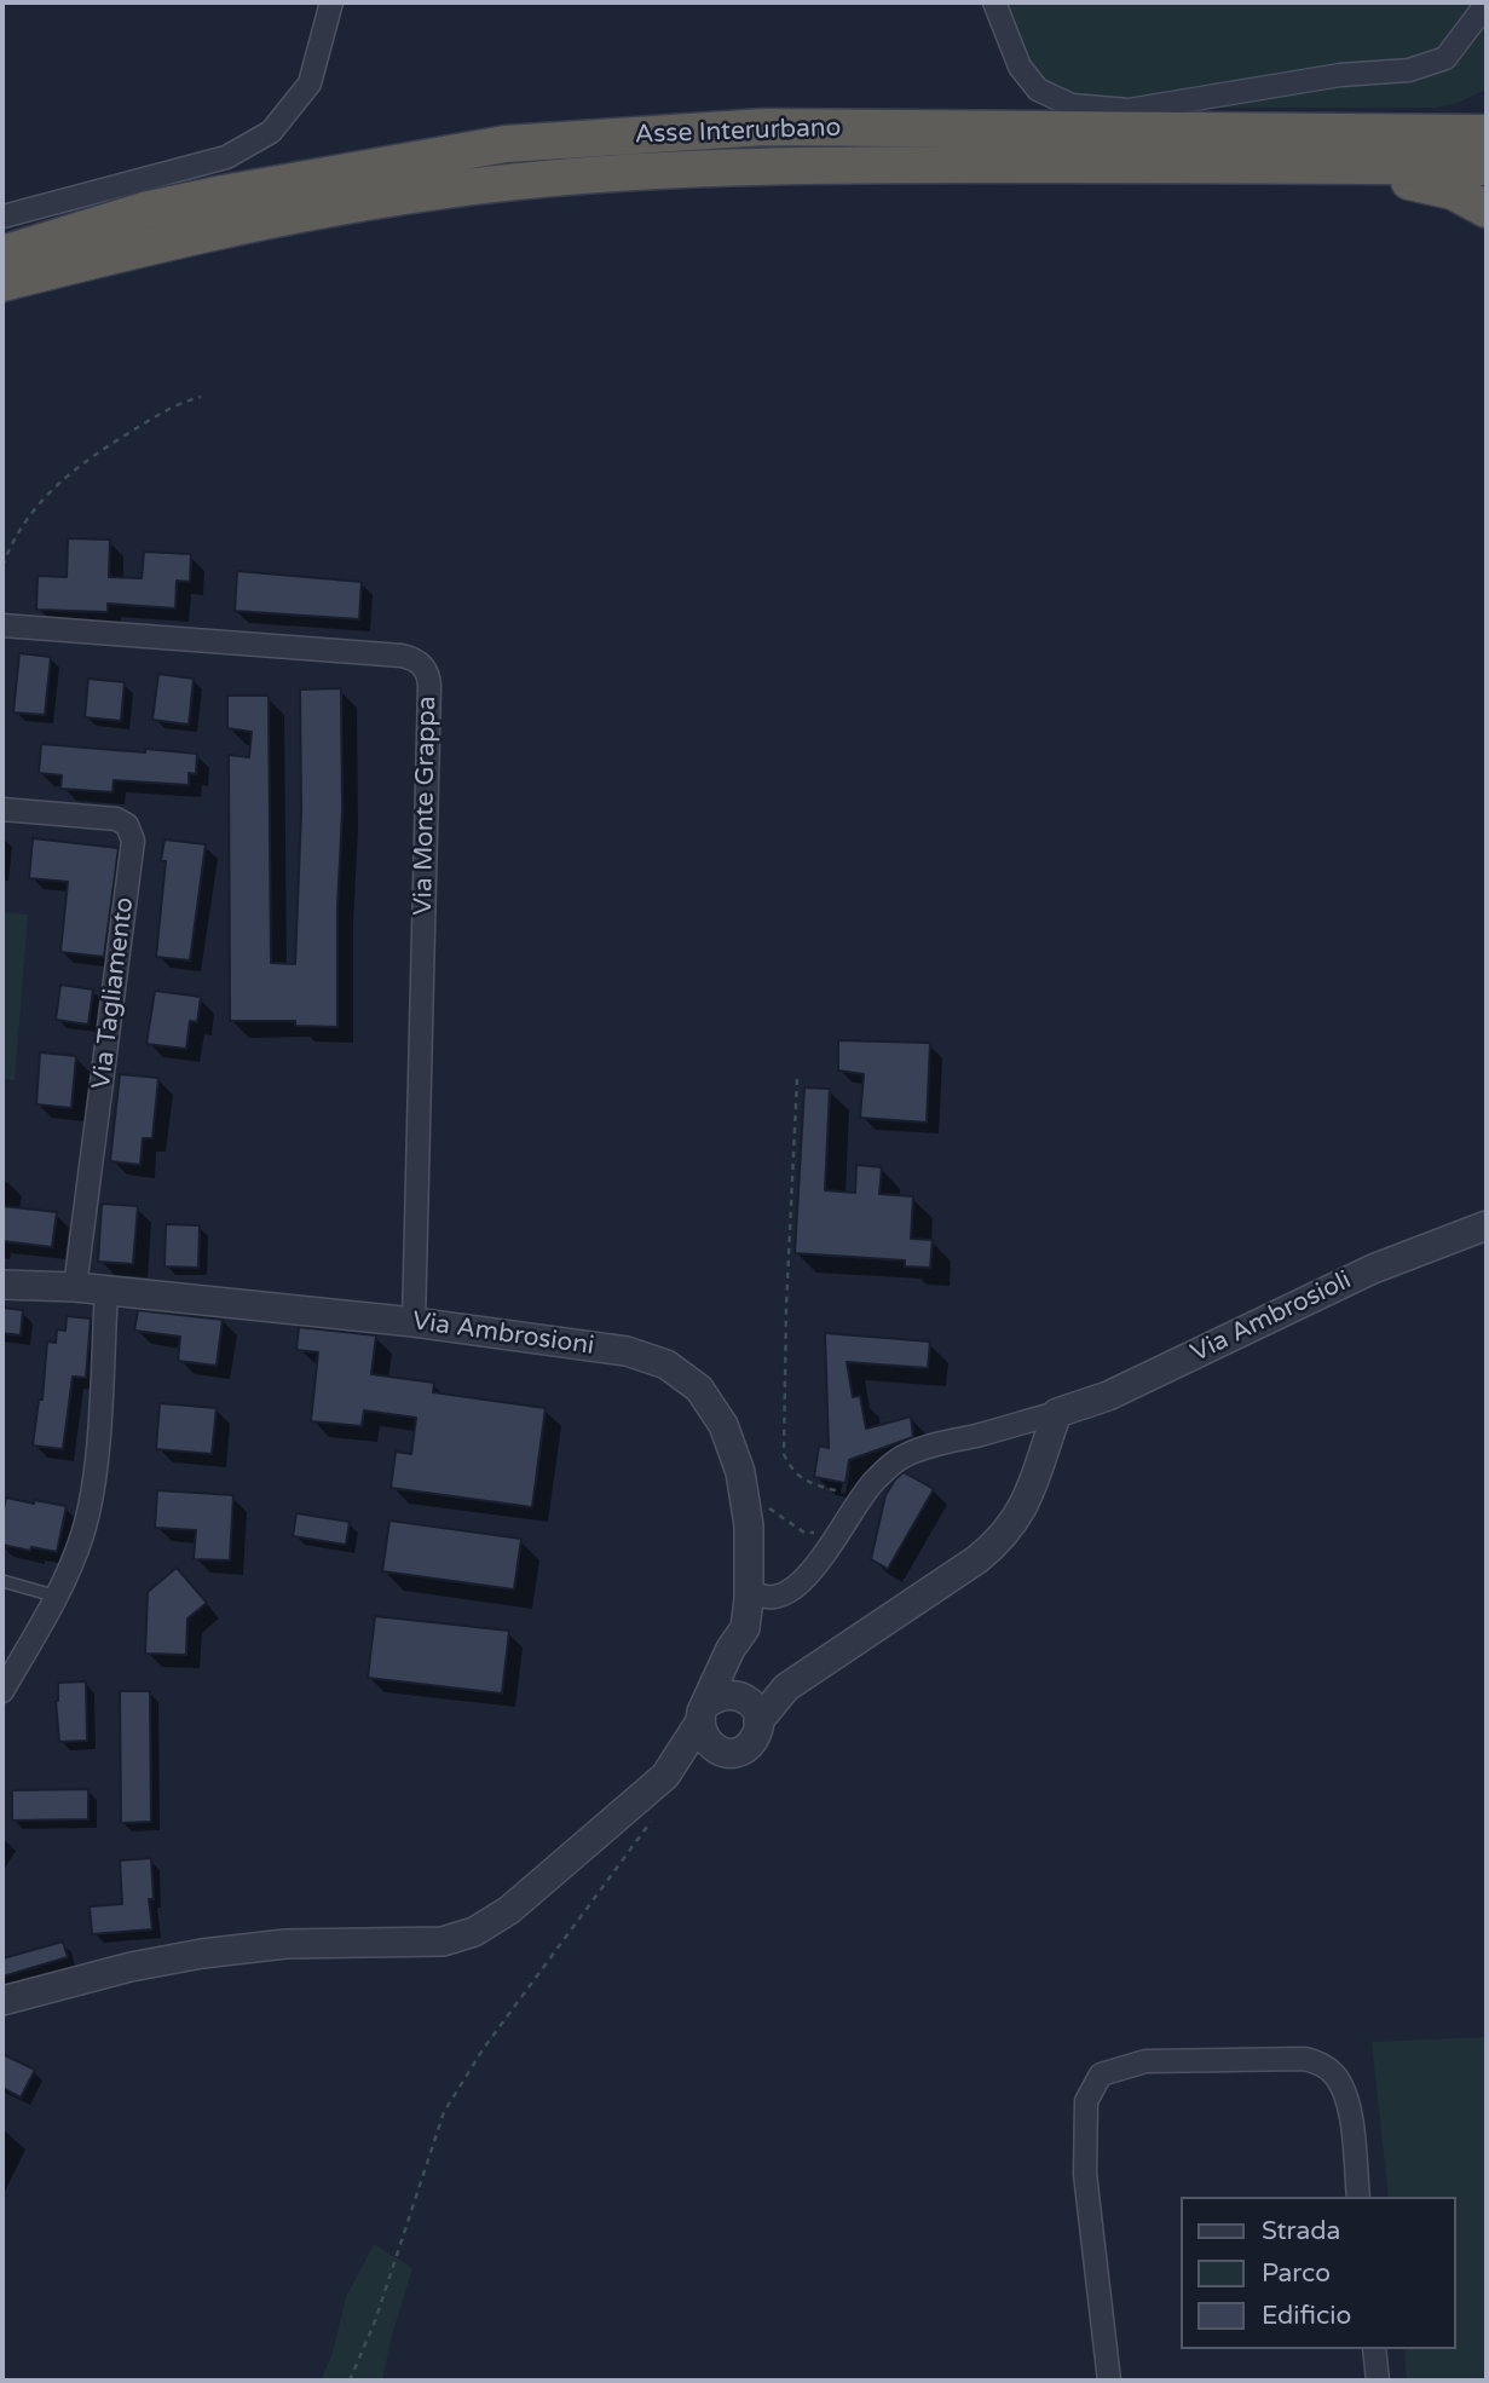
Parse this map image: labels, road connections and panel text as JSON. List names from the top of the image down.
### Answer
{
  "streets": {
    "highway": ["Asse Interurbano"],
    "street": [
      "Via Monte Grappa",
      "Via Tagliamento",
      "Via Ambrosioli",
      "Via Ambrosioni"
    ]
  },
  "crossings": [
    ["Via Monte Grappa", "Via Ambrosioni"],
    ["Via Tagliamento", "Via Ambrosioni"]
  ],
  "legend": ["Strada", "Parco", "Edificio"]
}
